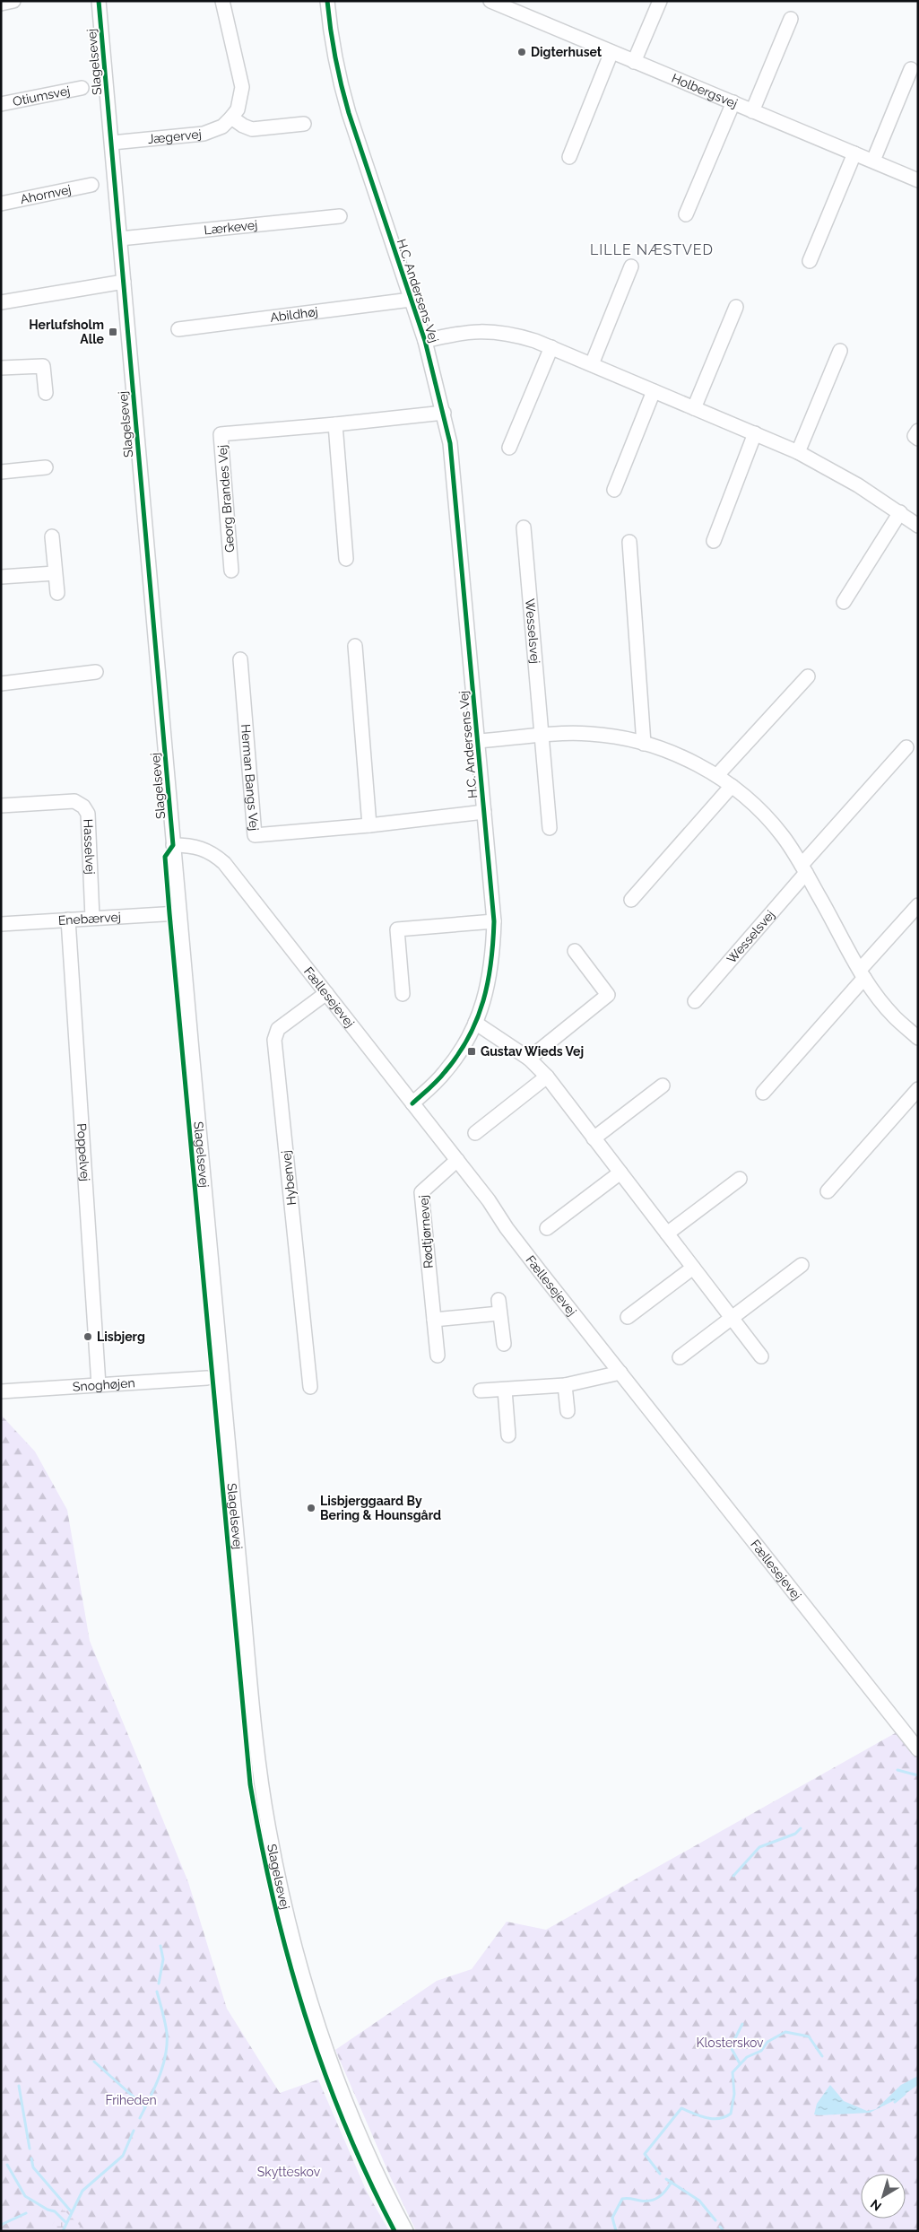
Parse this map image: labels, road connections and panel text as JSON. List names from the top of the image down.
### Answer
{
  "streets": {
    "street": [
      "Slagelsevej",
      "Holbergsvej",
      "Otiumsvej",
      "Jægervej",
      "Ahornvej",
      "Lærkevej",
      "H.C. Andersens Vej",
      "Abildhøj",
      "Georg Brandes Vej",
      "Wesselsvej",
      "Herman Bangs Vej",
      "Hasselvej",
      "Enebærvej",
      "Fællesejevej",
      "Poppelvej",
      "Hybenvej",
      "Rødtjørnevej",
      "Snoghøjen"
    ]
  },
  "crossings": [
    ["Slagelsevej", "Jægervej"],
    ["Slagelsevej", "Lærkevej"],
    ["Slagelsevej", "Enebærvej"],
    ["Slagelsevej", "Fællesejevej"],
    ["H.C. Andersens Vej", "Abildhøj"],
    ["H.C. Andersens Vej", "Georg Brandes Vej"],
    ["H.C. Andersens Vej", "Herman Bangs Vej"],
    ["H.C. Andersens Vej", "Fællesejevej"],
    ["Hasselvej", "Enebærvej"],
    ["Enebærvej", "Poppelvej"],
    ["Fællesejevej", "Hybenvej"],
    ["Fællesejevej", "Rødtjørnevej"],
    ["Poppelvej", "Snoghøjen"]
  ],
  "districts": ["LILLE NÆSTVED"],
  "parks": ["Klosterskov", "Friheden", "Skytteskov"],
  "places": {
    "other": ["Digterhuset", "Lisbjerg", "Lisbjerggaard By Bering & Hounsgård"],
    "transit": ["Herlufsholm Alle", "Gustav Wieds Vej"]
  },
  "north": "bottom left"
}
